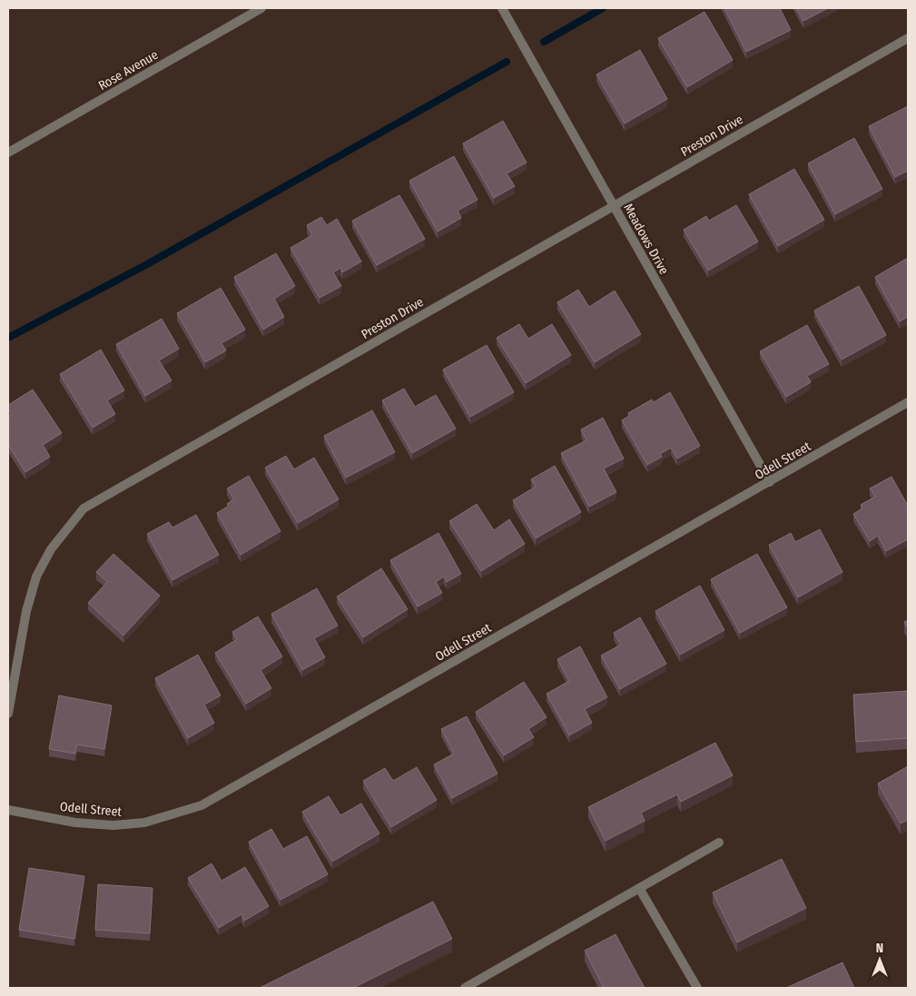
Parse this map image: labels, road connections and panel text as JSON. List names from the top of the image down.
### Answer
{
  "streets": {
    "street": [
      "Rose Avenue",
      "Preston Drive",
      "Meadows Drive",
      "Odell Street"
    ]
  },
  "crossings": [
    ["Preston Drive", "Meadows Drive"],
    ["Meadows Drive", "Odell Street"]
  ],
  "north": "top"
}
